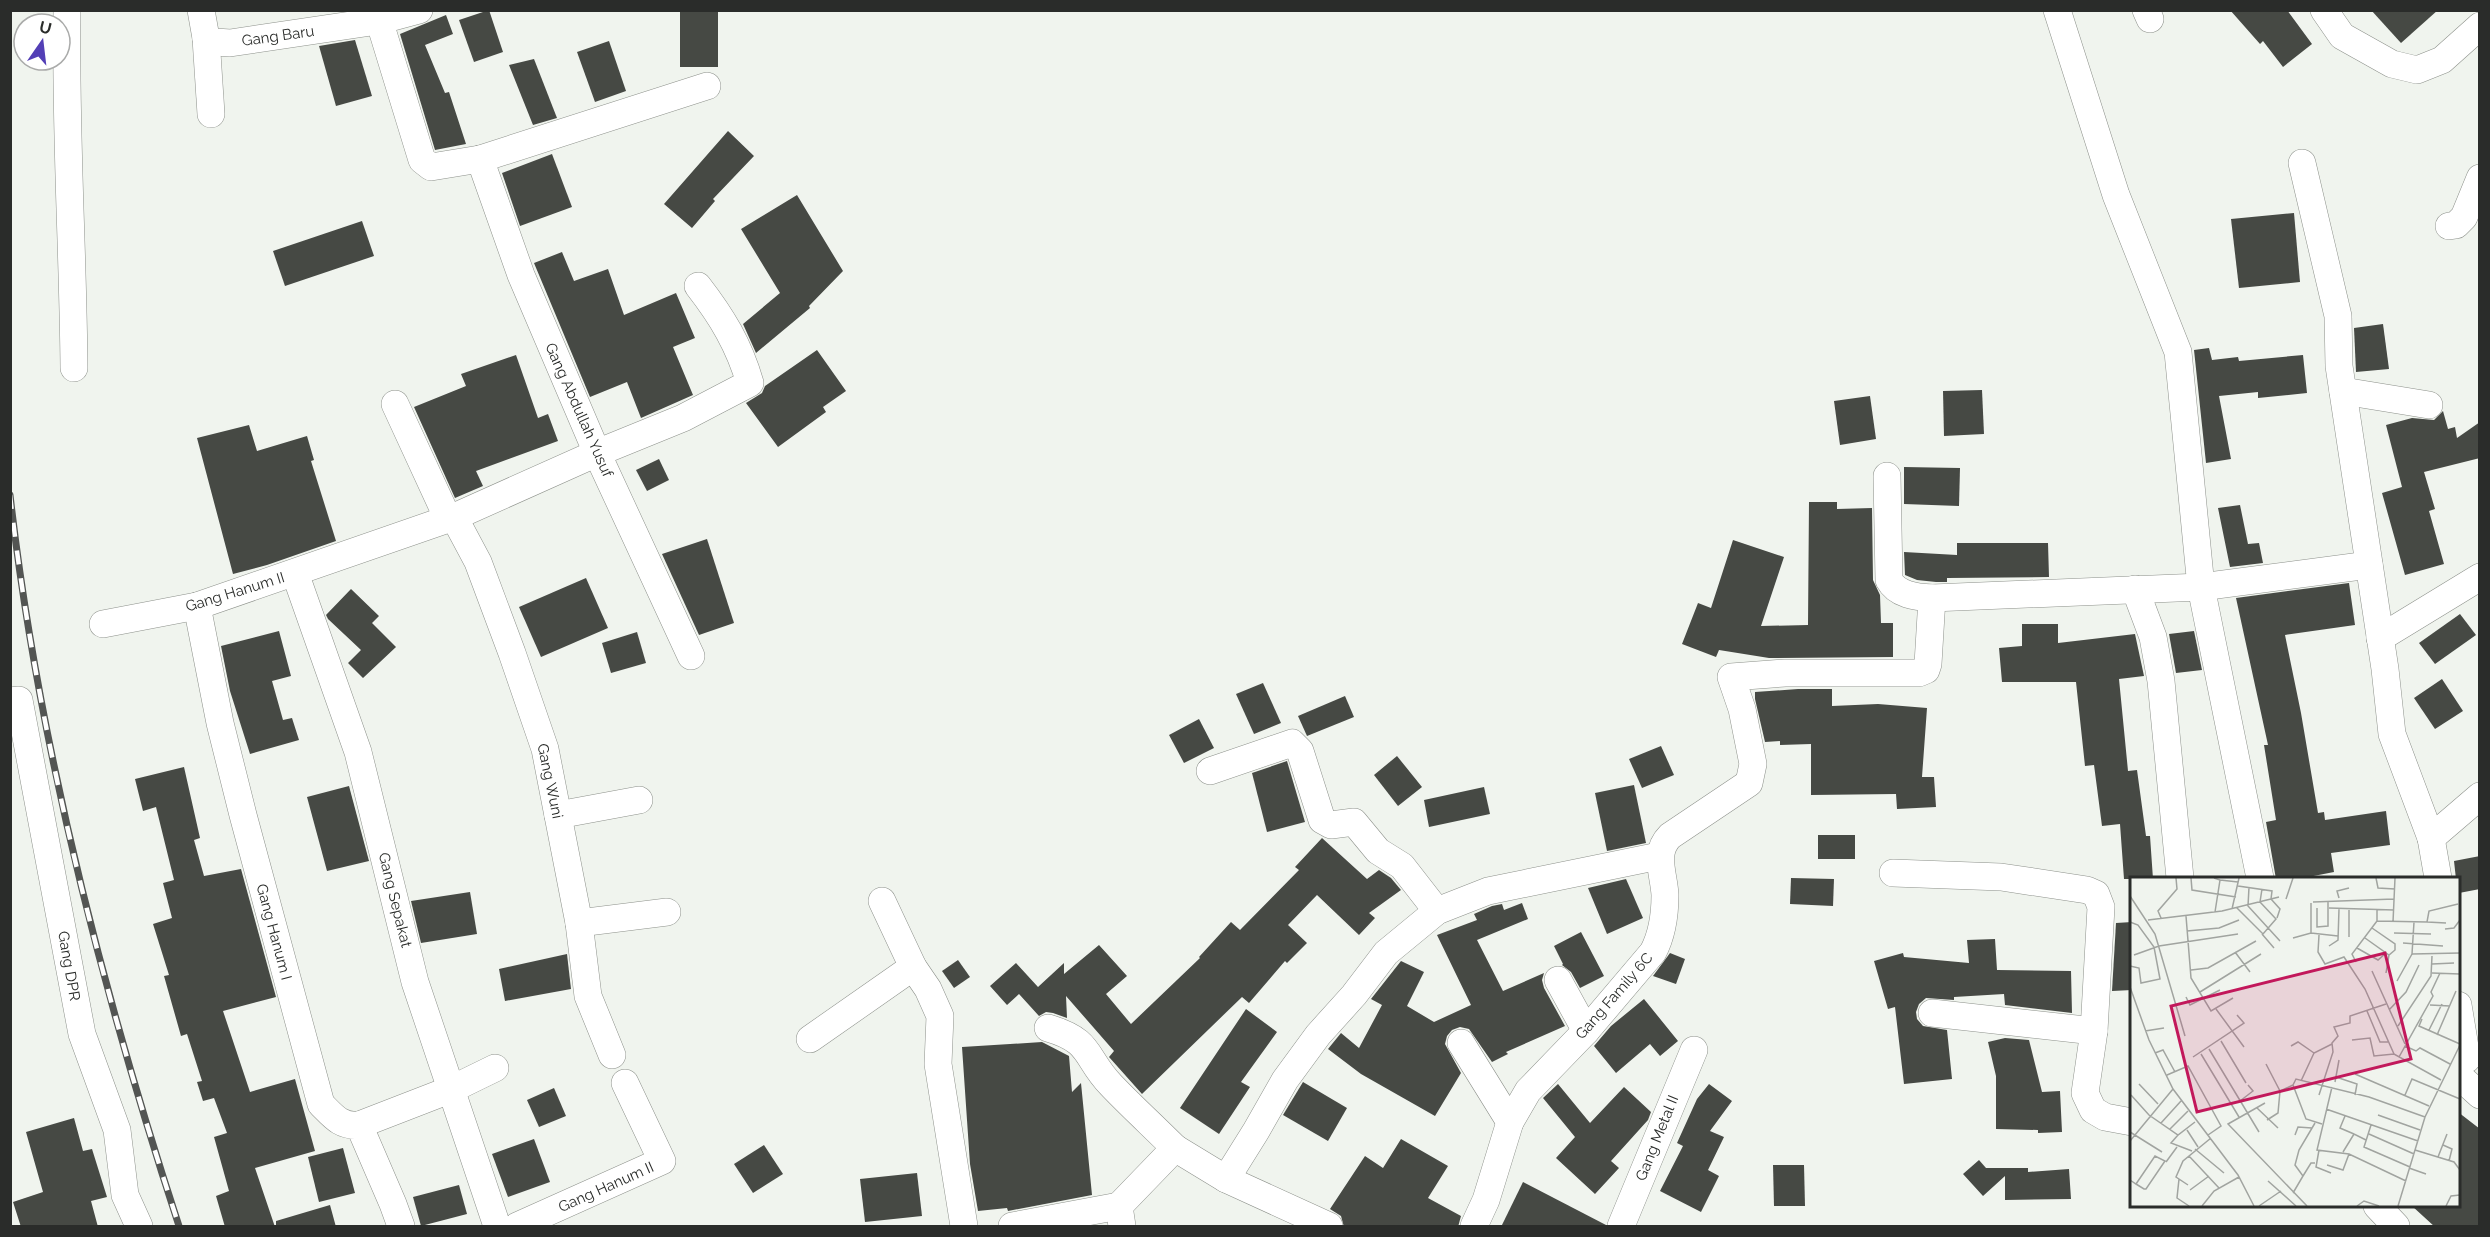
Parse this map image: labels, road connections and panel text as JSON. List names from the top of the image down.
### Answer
{
  "streets": {
    "street": [
      "Gang Baru",
      "Gang Abdullah Yusuf",
      "Gang Hanum II",
      "Gang Wuni",
      "Gang Sepakat",
      "Gang Hanum I",
      "Gang DPR",
      "Gang Family 6C",
      "Gang Metal II"
    ]
  },
  "crossings": [
    ["Gang Abdullah Yusuf", "Gang Hanum II"],
    ["Gang Hanum II", "Gang Wuni"],
    ["Gang Hanum II", "Gang Sepakat"],
    ["Gang Hanum II", "Gang Hanum I"]
  ],
  "north": "top"
}
